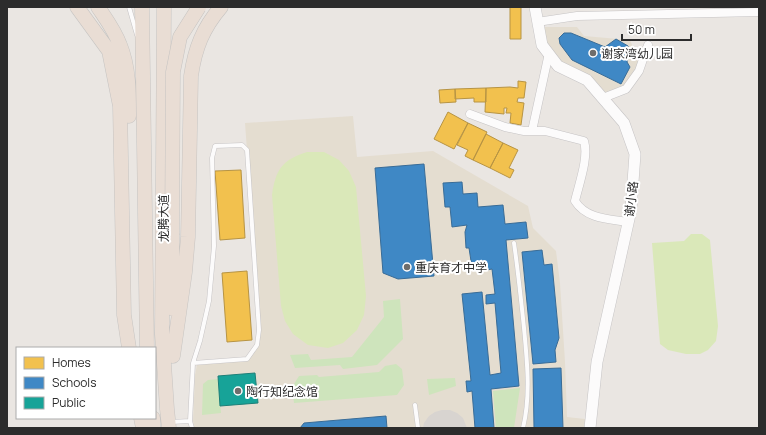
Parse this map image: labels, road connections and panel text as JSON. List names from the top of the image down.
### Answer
{
  "streets": {
    "highway": ["龙腾大道"],
    "street": ["谢小路"]
  },
  "places": ["谢家湾幼儿园", "重庆育才中学", "陶行知纪念馆"],
  "legend": ["Homes", "Schools", "Public"],
  "scale_bar": "50 m"
}
